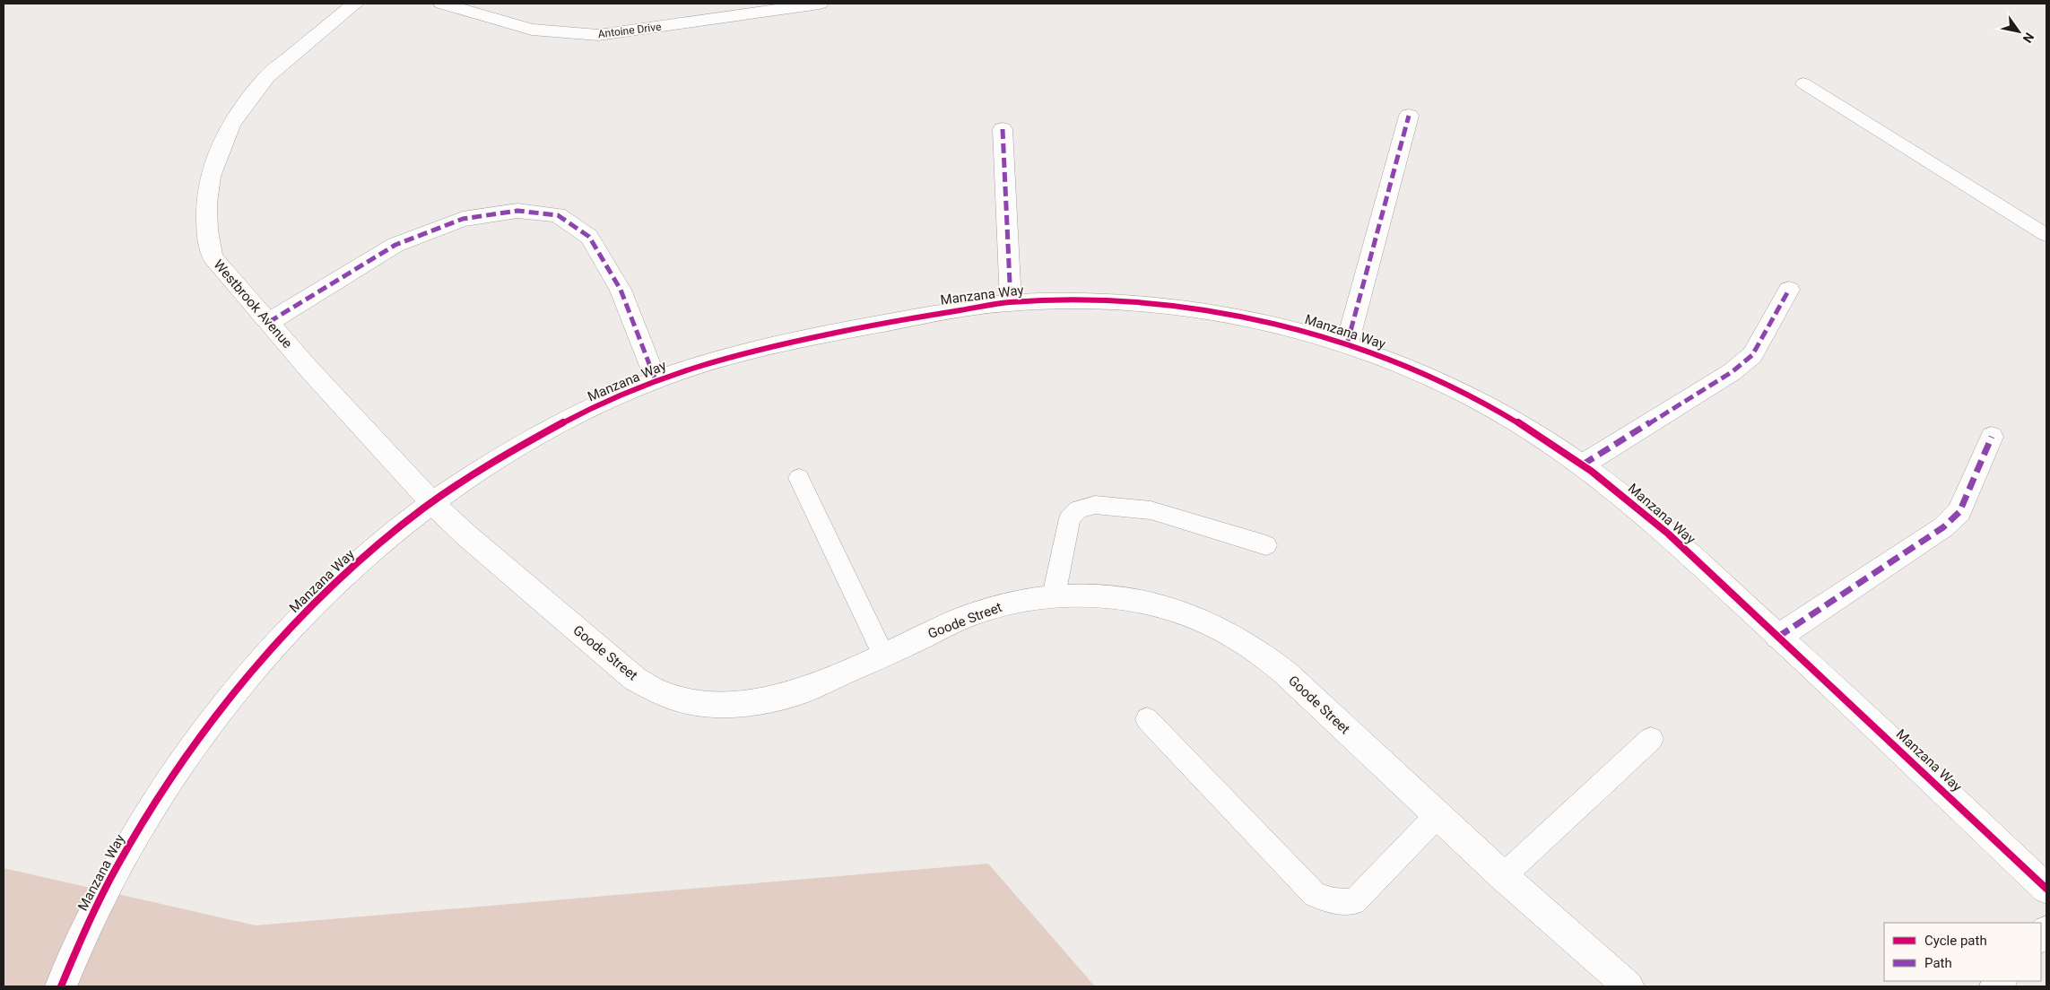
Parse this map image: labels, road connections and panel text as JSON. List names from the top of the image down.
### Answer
{
  "streets": {
    "street": [
      "Antoine Drive",
      "Manzana Way",
      "Westbrook Avenue",
      "Goode Street"
    ]
  },
  "crossings": [
    ["Manzana Way", "Westbrook Avenue"],
    ["Manzana Way", "Goode Street"],
    ["Westbrook Avenue", "Goode Street"]
  ],
  "legend": ["Cycle path", "Path"],
  "north": "bottom right"
}
